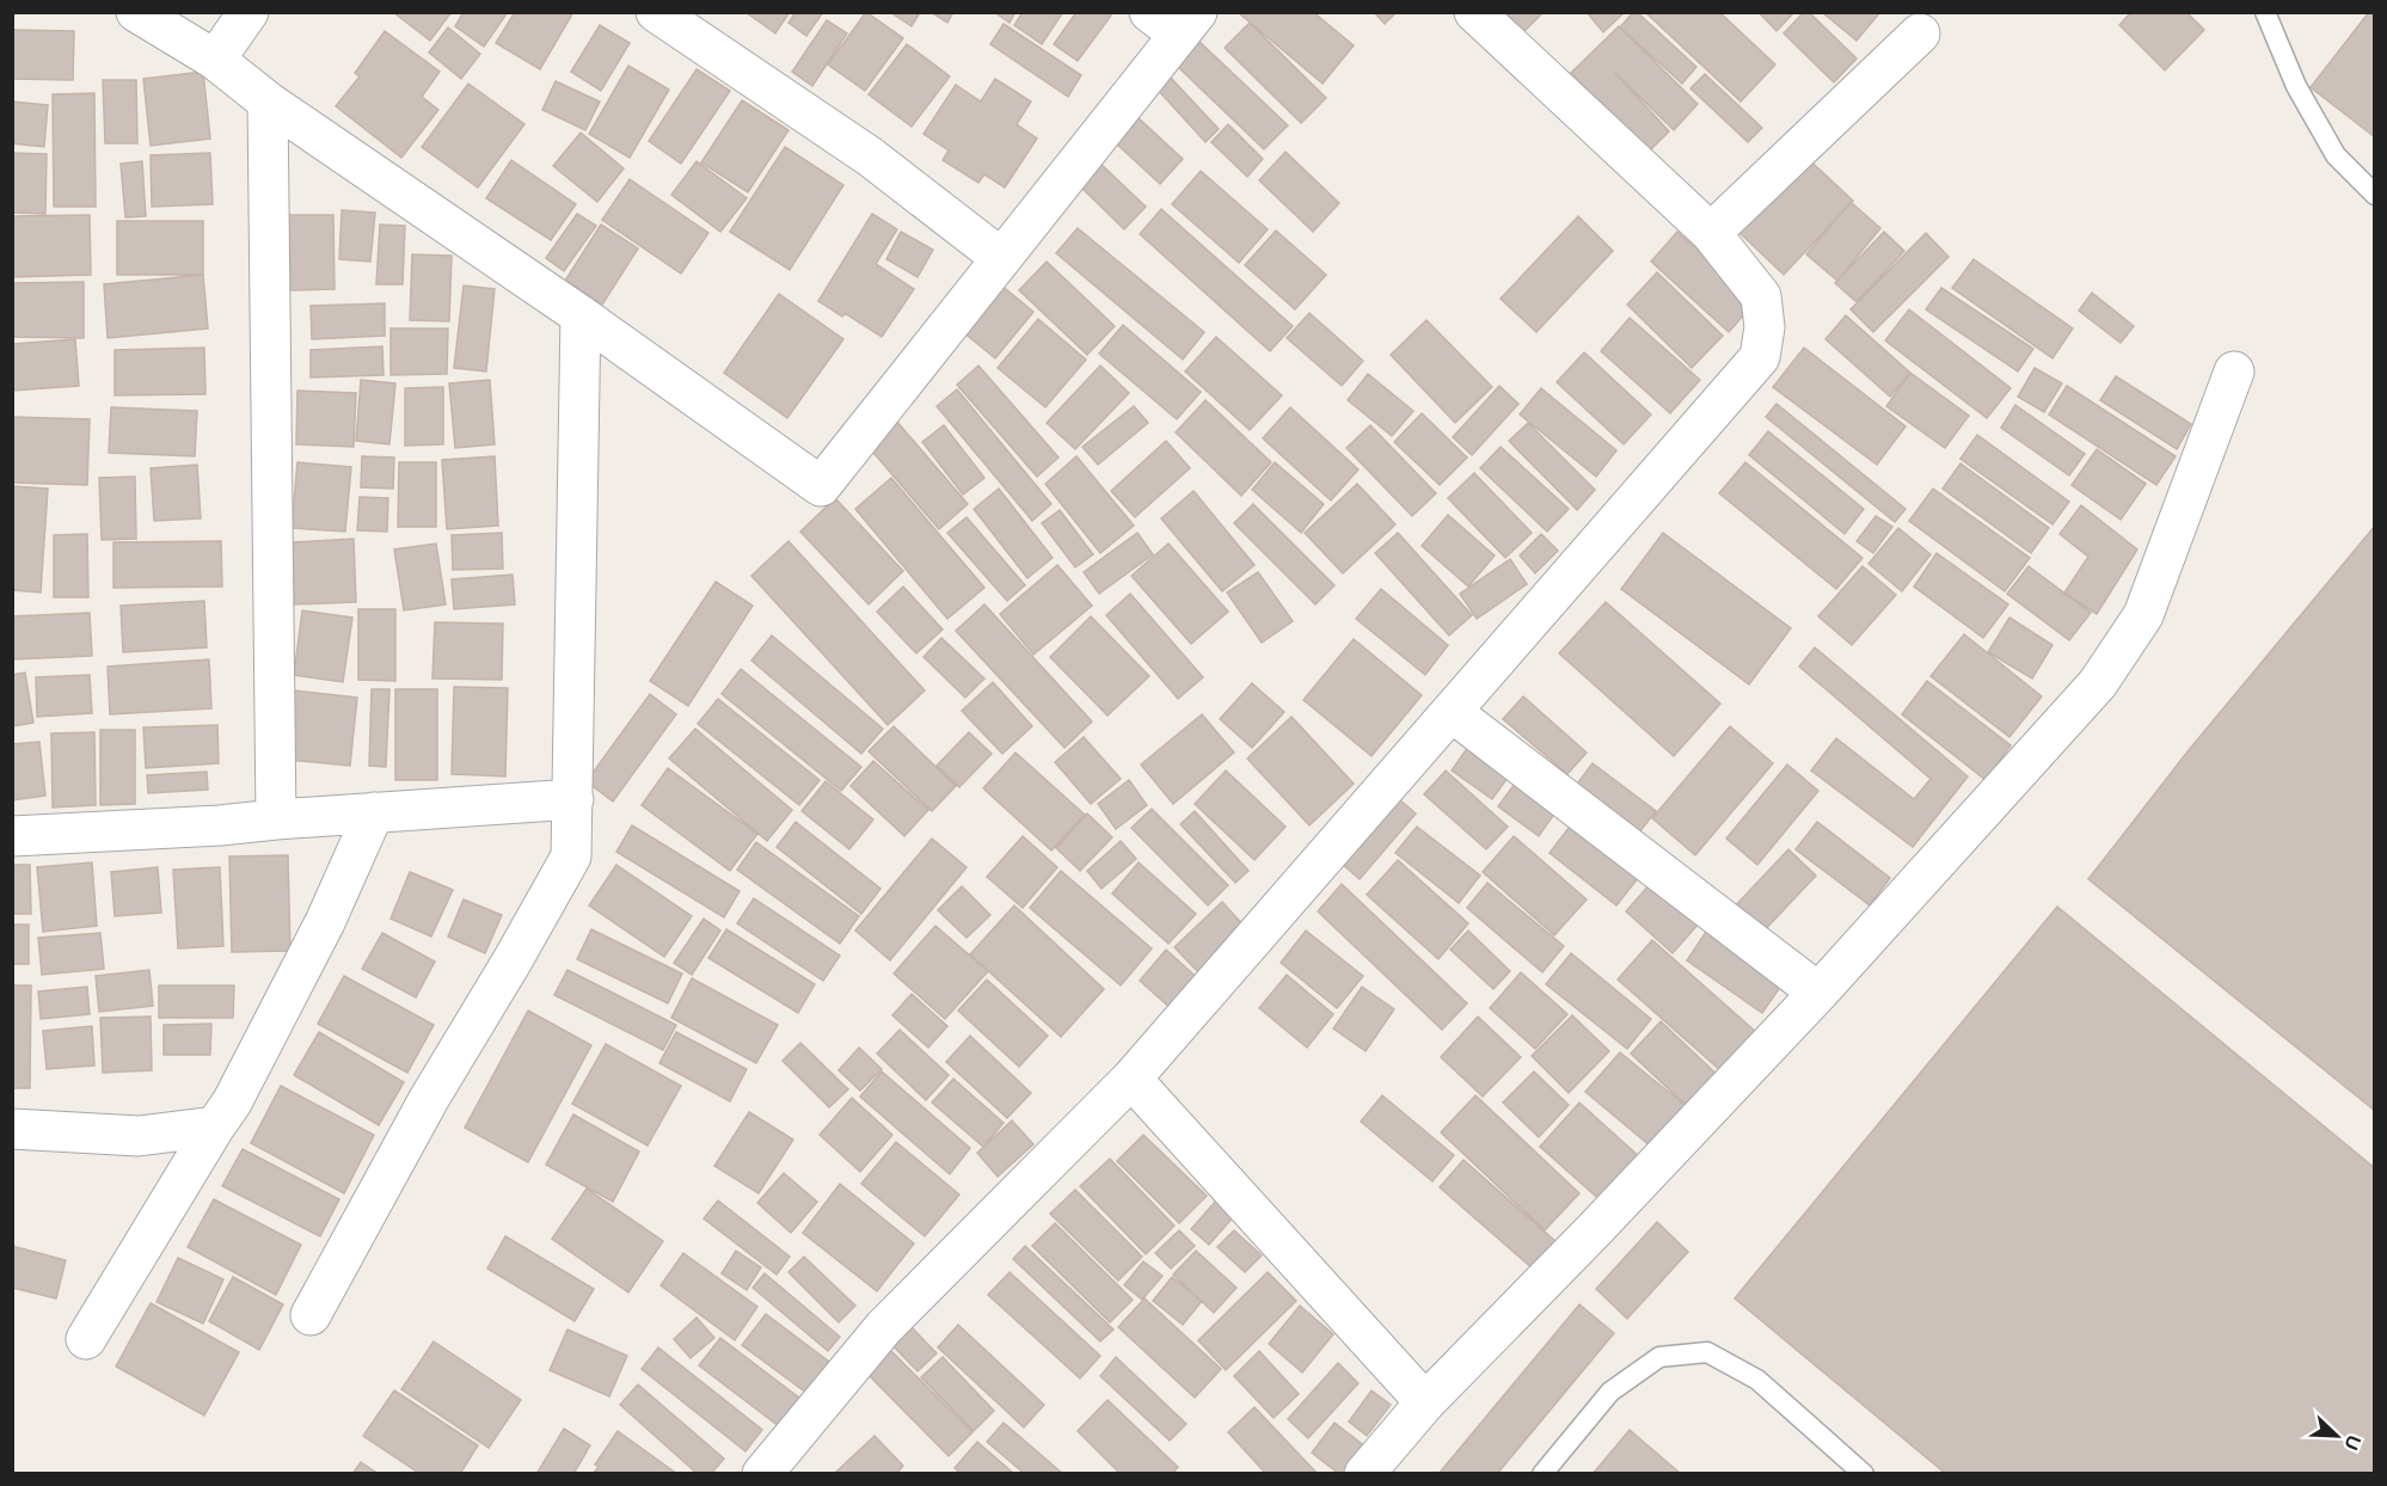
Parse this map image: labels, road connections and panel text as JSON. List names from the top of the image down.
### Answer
{
  "north": "bottom right"
}
